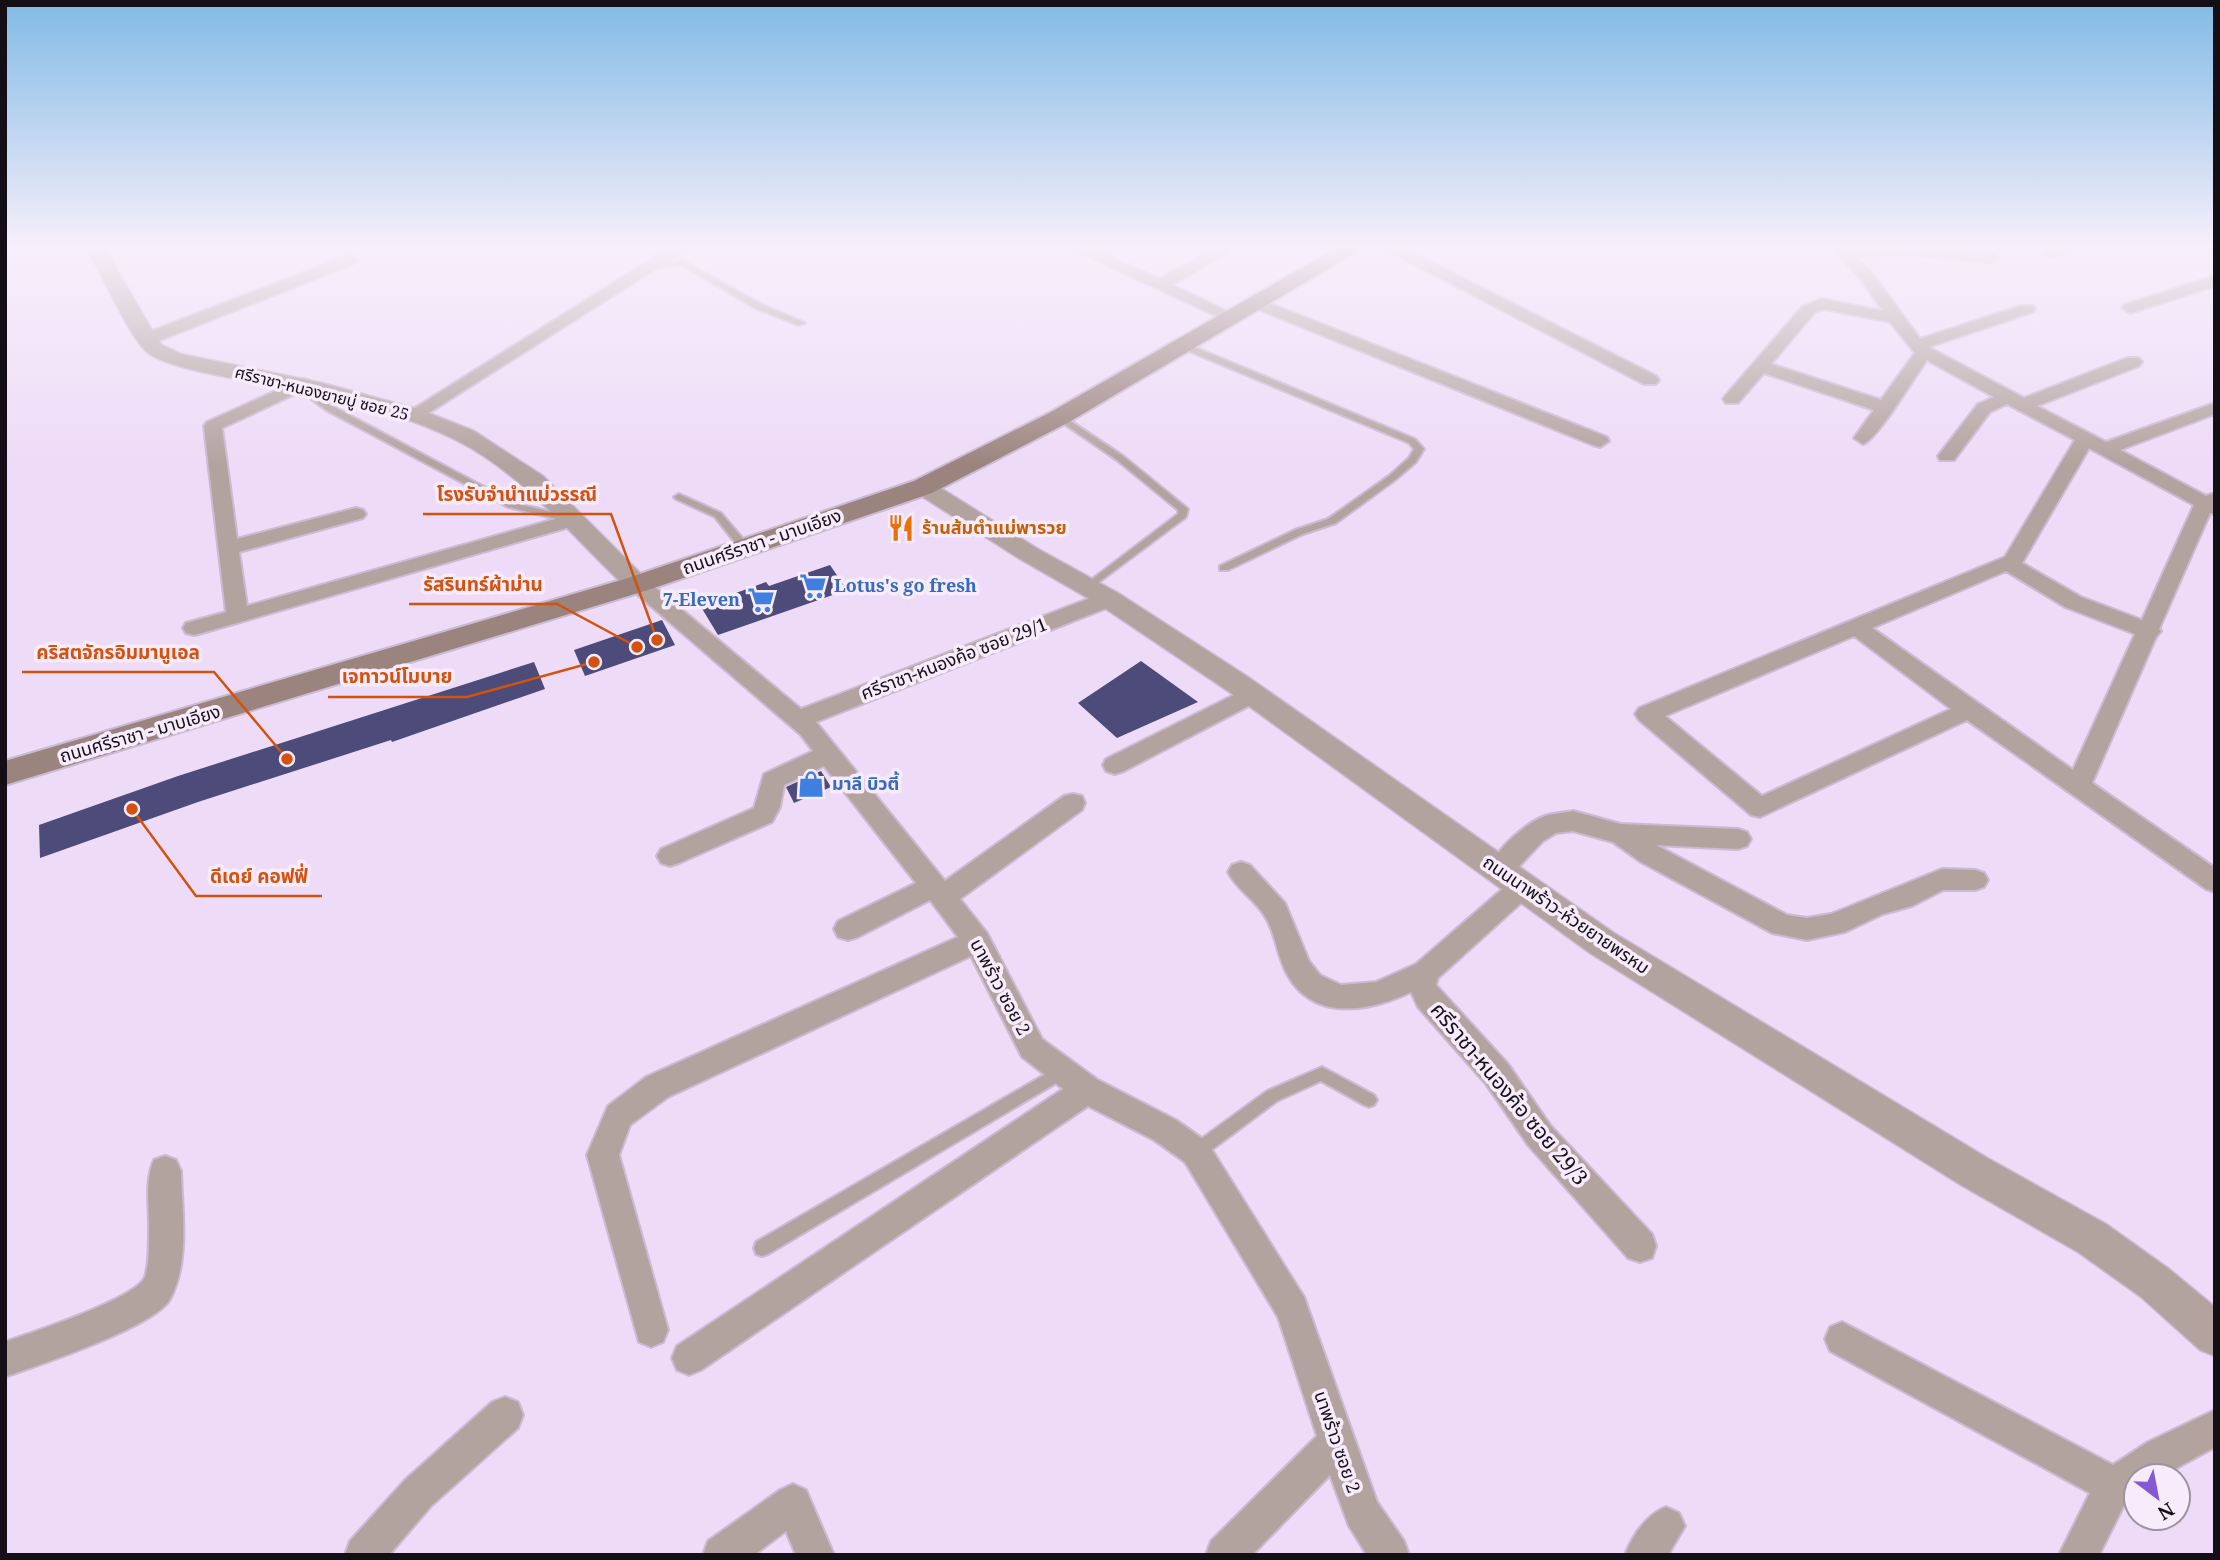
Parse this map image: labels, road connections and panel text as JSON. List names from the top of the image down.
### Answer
{
  "streets": {
    "main road": ["ถนนศรีราชา - มาบเอียง"],
    "street": [
      "ศรีราชา-หนองยายบู่ ซอย 25",
      "ศรีราชา-หนองค้อ ซอย 29/1",
      "ถนนนาพร้าว-ห้วยยายพรหม",
      "นาพร้าว ซอย 2",
      "ศรีราชา-หนองค้อ ซอย 29/3"
    ]
  },
  "crossings": [
    ["ศรีราชา-หนองยายบู่ ซอย 25", "ถนนศรีราชา - มาบเอียง"],
    ["ศรีราชา-หนองยายบู่ ซอย 25", "นาพร้าว ซอย 2"],
    ["ถนนศรีราชา - มาบเอียง", "ถนนนาพร้าว-ห้วยยายพรหม"],
    ["ถนนศรีราชา - มาบเอียง", "นาพร้าว ซอย 2"],
    ["ศรีราชา-หนองค้อ ซอย 29/1", "ถนนนาพร้าว-ห้วยยายพรหม"],
    ["ศรีราชา-หนองค้อ ซอย 29/1", "นาพร้าว ซอย 2"]
  ],
  "places": {
    "restaurant": ["ร้านส้มตำแม่พารวย"],
    "supermarket": ["Lotus's go fresh", "7-Eleven"],
    "other": [
      "โรงรับจำนำแม่วรรณี",
      "รัสรินทร์ผ้าม่าน",
      "เจทาวน์โมบาย",
      "คริสตจักรอิมมานูเอล",
      "ดีเดย์ คอฟฟี่"
    ],
    "shop": ["มาลี บิวตี้"]
  },
  "north": "bottom right"
}
